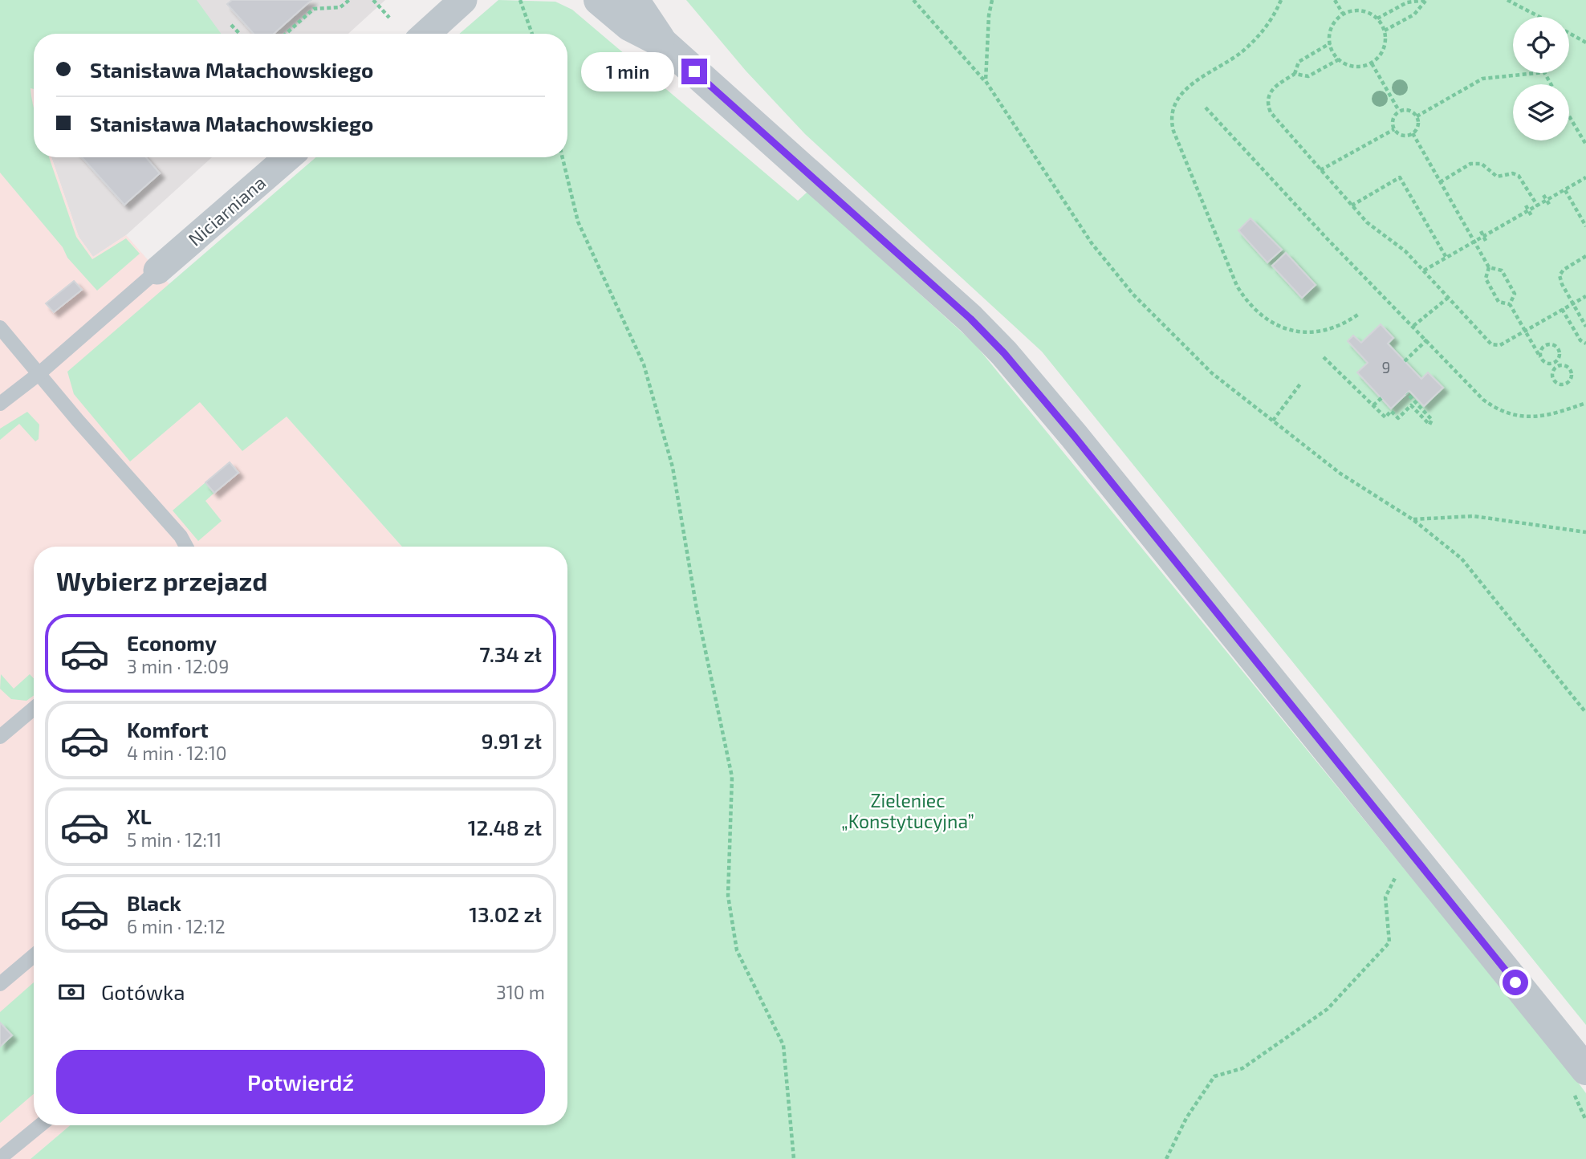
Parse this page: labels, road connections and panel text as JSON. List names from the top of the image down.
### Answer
{
  "streets": {
    "street": ["Niciarniana"]
  },
  "parks": ["Zieleniec „Konstytucyjna”"],
  "house_numbers": ["9"],
  "page": {
    "banner": ["Stanisława Małachowskiego", "Stanisława Małachowskiego"],
    "bubble": "1 min",
    "heading": "Wybierz przejazd",
    "list": [
      {
        "name": "Economy",
        "note": "3 min · 12:09",
        "value": "7.34 zł"
      },
      {
        "name": "Komfort",
        "note": "4 min · 12:10",
        "value": "9.91 zł"
      },
      {
        "name": "XL",
        "note": "5 min · 12:11",
        "value": "12.48 zł"
      },
      {
        "name": "Black",
        "note": "6 min · 12:12",
        "value": "13.02 zł"
      }
    ],
    "pay": ["Gotówka", "310 m"],
    "buttons": "Potwierdź"
  }
}
